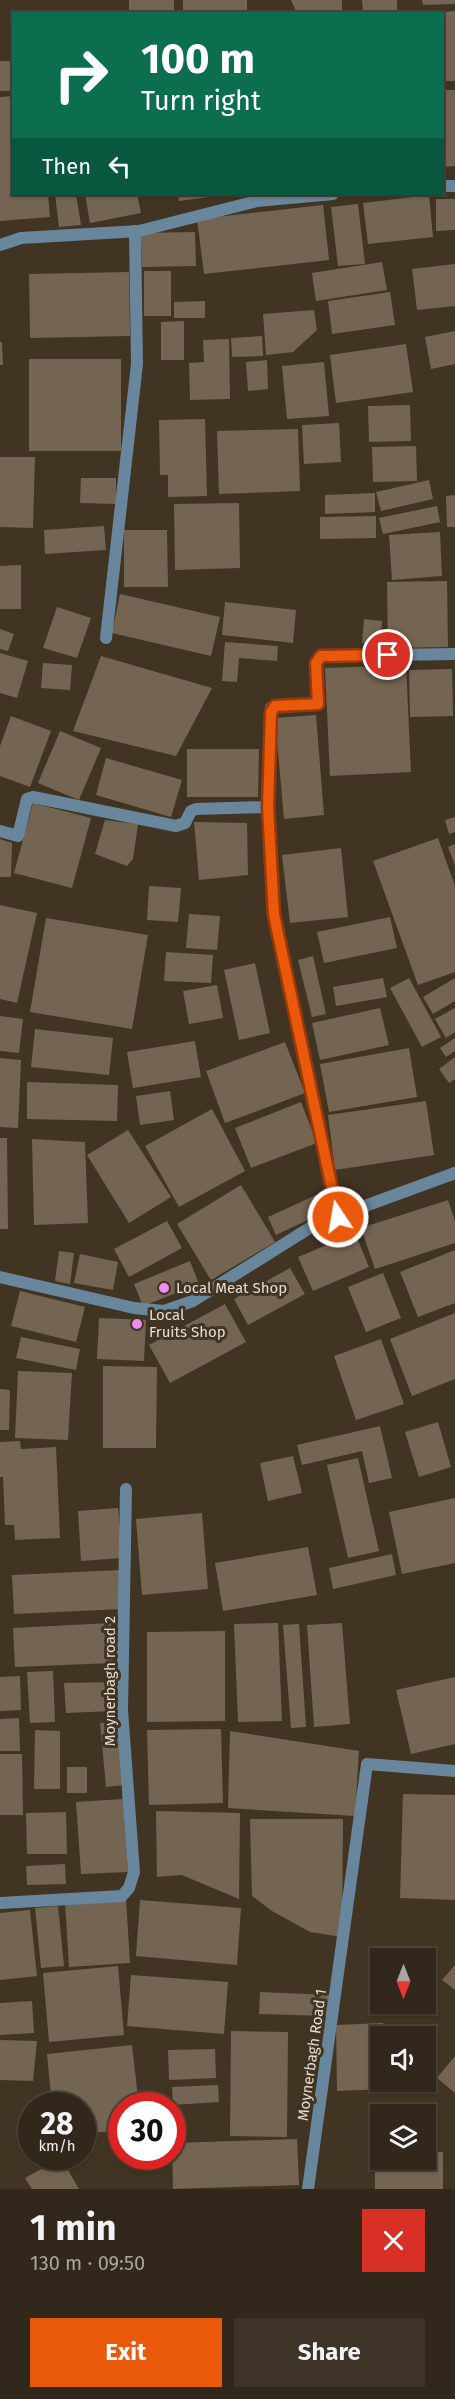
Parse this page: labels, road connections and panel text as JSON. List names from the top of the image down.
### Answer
{
  "streets": {
    "street": ["Moynerbagh road 2", "Moynerbagh Road 1"]
  },
  "places": ["Local Meat Shop", "Local Fruits Shop"],
  "north": "bottom",
  "page": {
    "turn": ["100 m", "Turn right"],
    "then": "Then",
    "speed": "28 km/h",
    "limit": "30",
    "heading": ["1 min", "130 m · 09:50"],
    "buttons": ["Exit", "Share"]
  }
}
